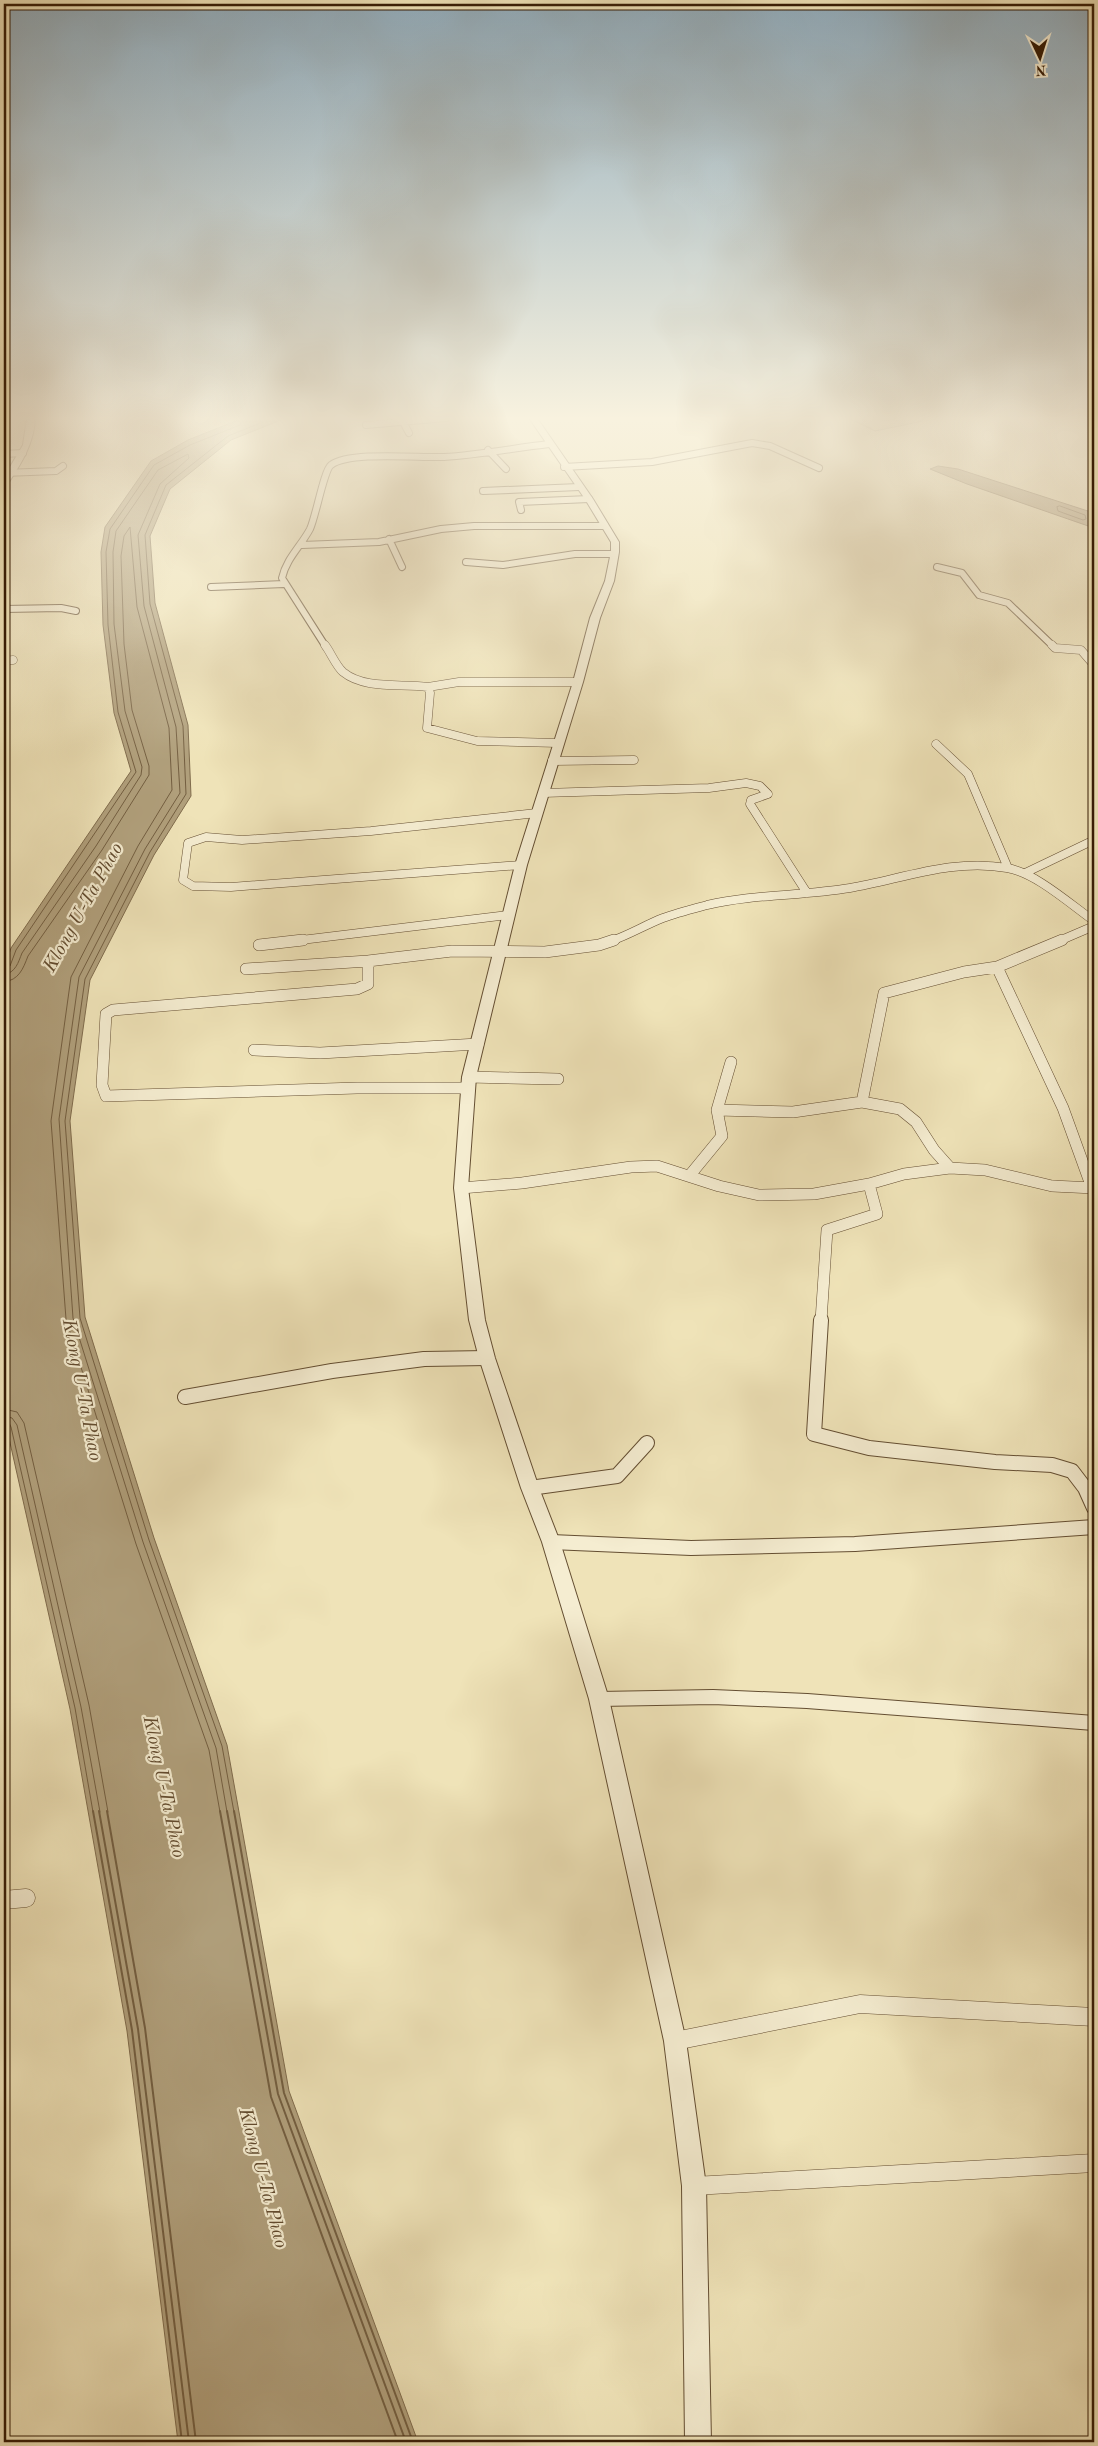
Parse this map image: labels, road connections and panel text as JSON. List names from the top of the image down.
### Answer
{
  "water": ["Klong U-Ta Phao"],
  "north": "bottom"
}
